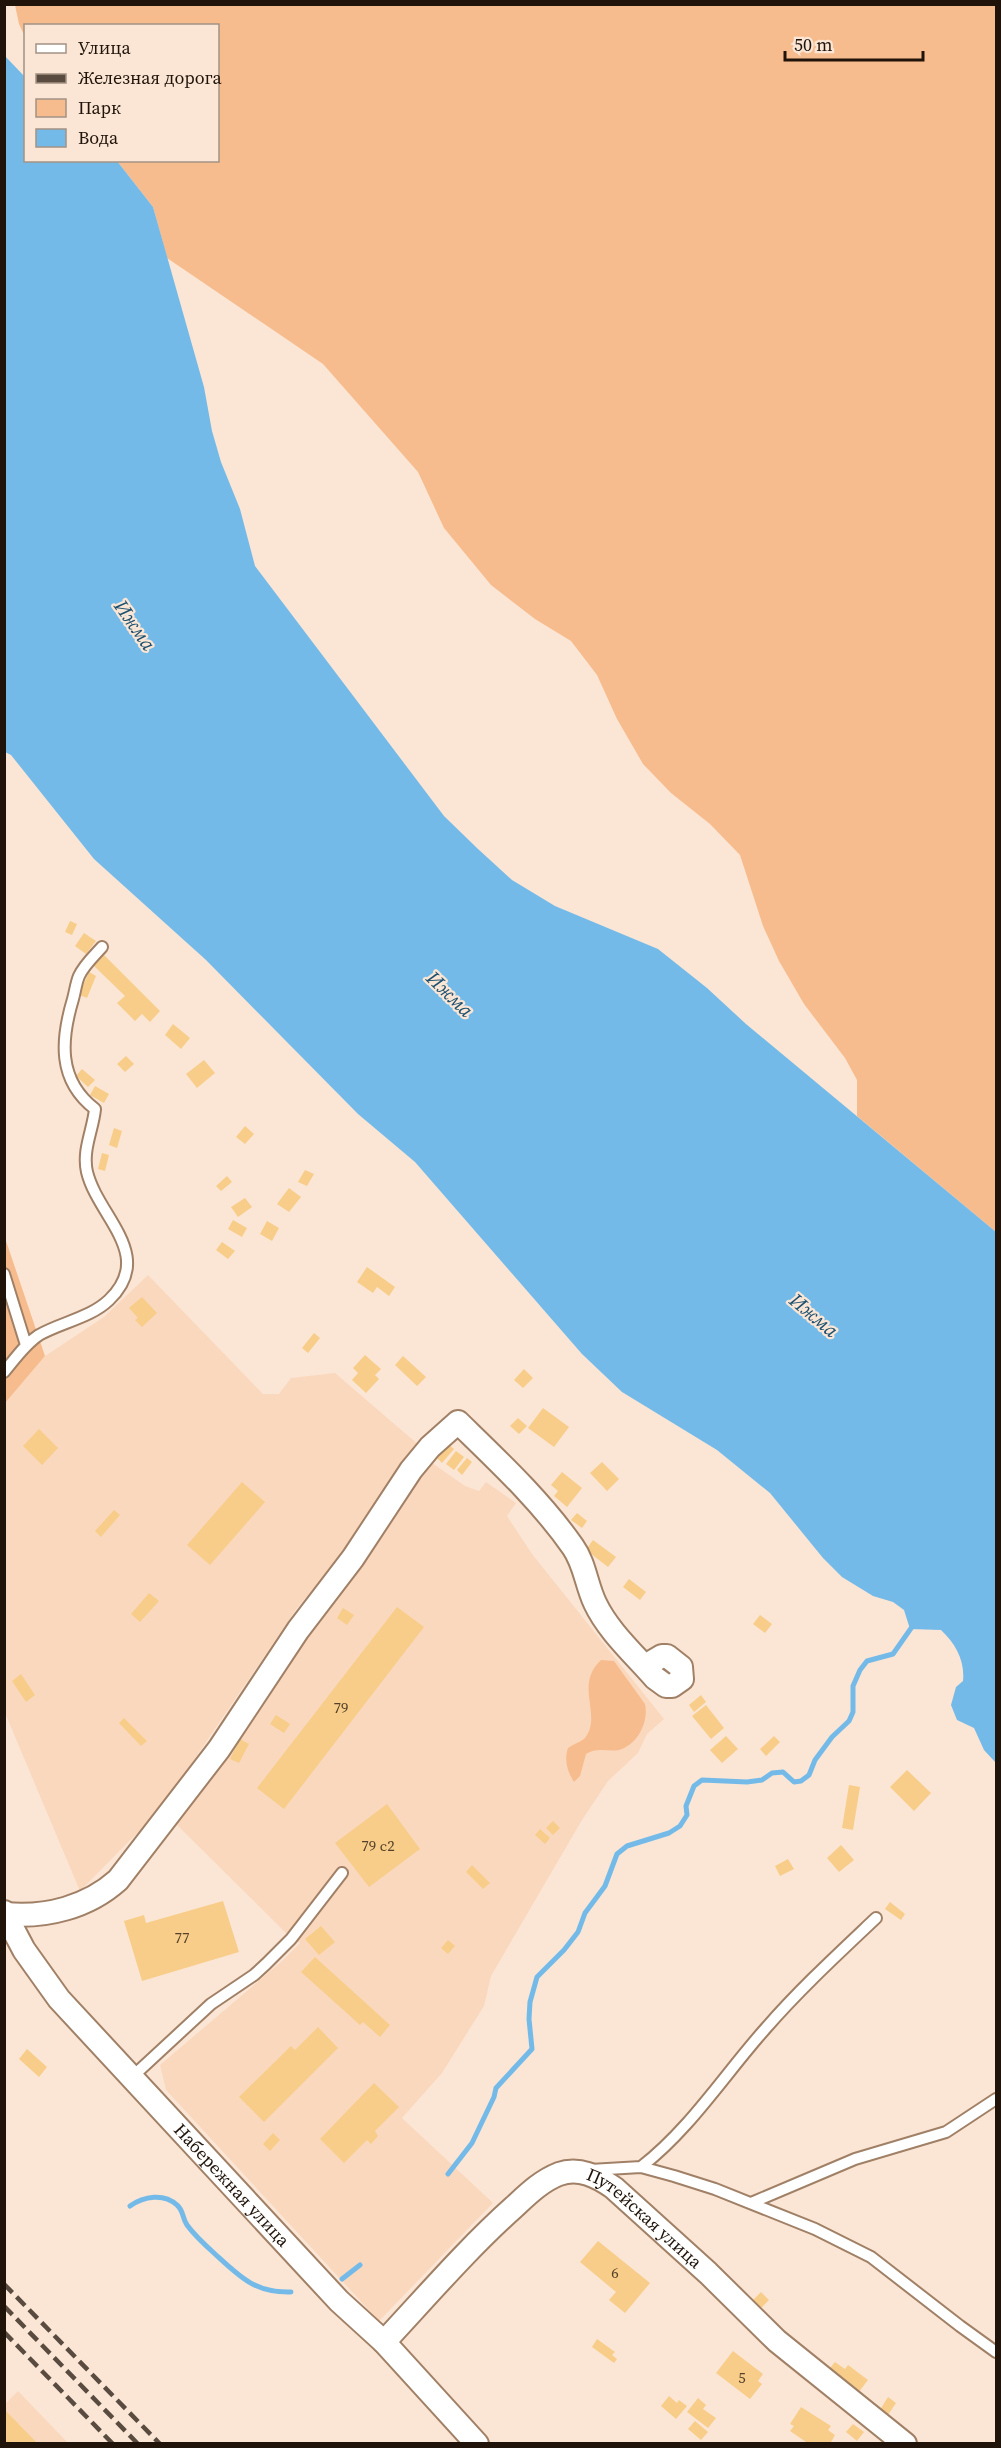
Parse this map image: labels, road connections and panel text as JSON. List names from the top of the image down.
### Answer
{
  "streets": {
    "street": ["Набережная улица", "Путейская улица"]
  },
  "crossings": [
    ["Набережная улица", "Путейская улица"]
  ],
  "water": ["Ижма"],
  "house_numbers": [
    "79",
    "79 с2",
    "77",
    "6",
    "5"
  ],
  "legend": [
    "Улица",
    "Железная дорога",
    "Парк",
    "Вода"
  ],
  "scale_bar": "50 m"
}
